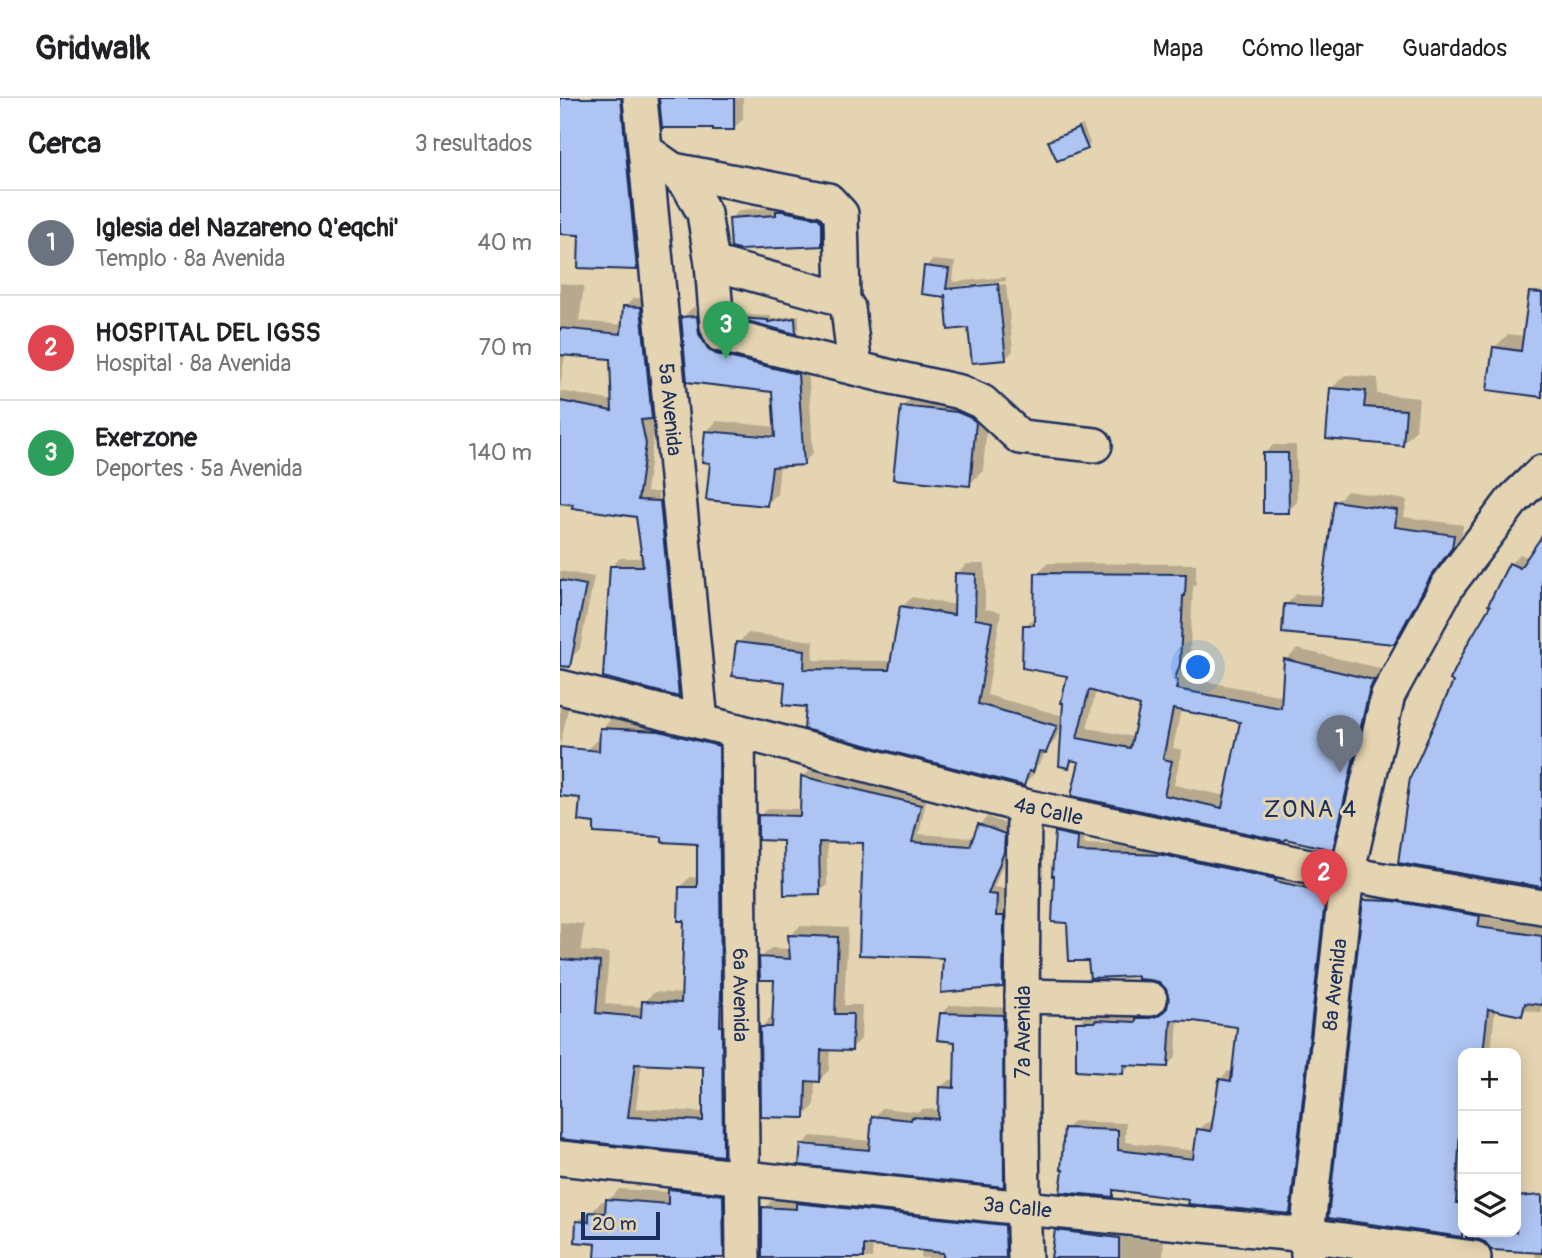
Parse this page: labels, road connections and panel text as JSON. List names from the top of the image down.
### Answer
{
  "streets": {
    "street": [
      "5a Avenida",
      "4a Calle",
      "8a Avenida",
      "6a Avenida",
      "7a Avenida",
      "3a Calle"
    ]
  },
  "crossings": [
    ["5a Avenida", "4a Calle"],
    ["4a Calle", "8a Avenida"],
    ["4a Calle", "6a Avenida"],
    ["4a Calle", "7a Avenida"],
    ["8a Avenida", "3a Calle"],
    ["6a Avenida", "3a Calle"],
    ["7a Avenida", "3a Calle"]
  ],
  "districts": ["ZONA 4"],
  "scale_bar": "20 m",
  "page": {
    "header": "Gridwalk",
    "nav": ["Mapa", "Cómo llegar", "Guardados"],
    "heading": ["Cerca", "3 resultados"],
    "list": [
      {
        "mark": "1",
        "name": "Iglesia del Nazareno Q'eqchi'",
        "note": "Templo · 8a Avenida",
        "value": "40 m"
      },
      {
        "mark": "2",
        "name": "HOSPITAL DEL IGSS",
        "note": "Hospital · 8a Avenida",
        "value": "70 m"
      },
      {
        "mark": "3",
        "name": "Exerzone",
        "note": "Deportes · 5a Avenida",
        "value": "140 m"
      }
    ],
    "pins": ["3", "1", "2"],
    "map_buttons": ["+", "−"],
    "scale": "20 m"
  }
}
